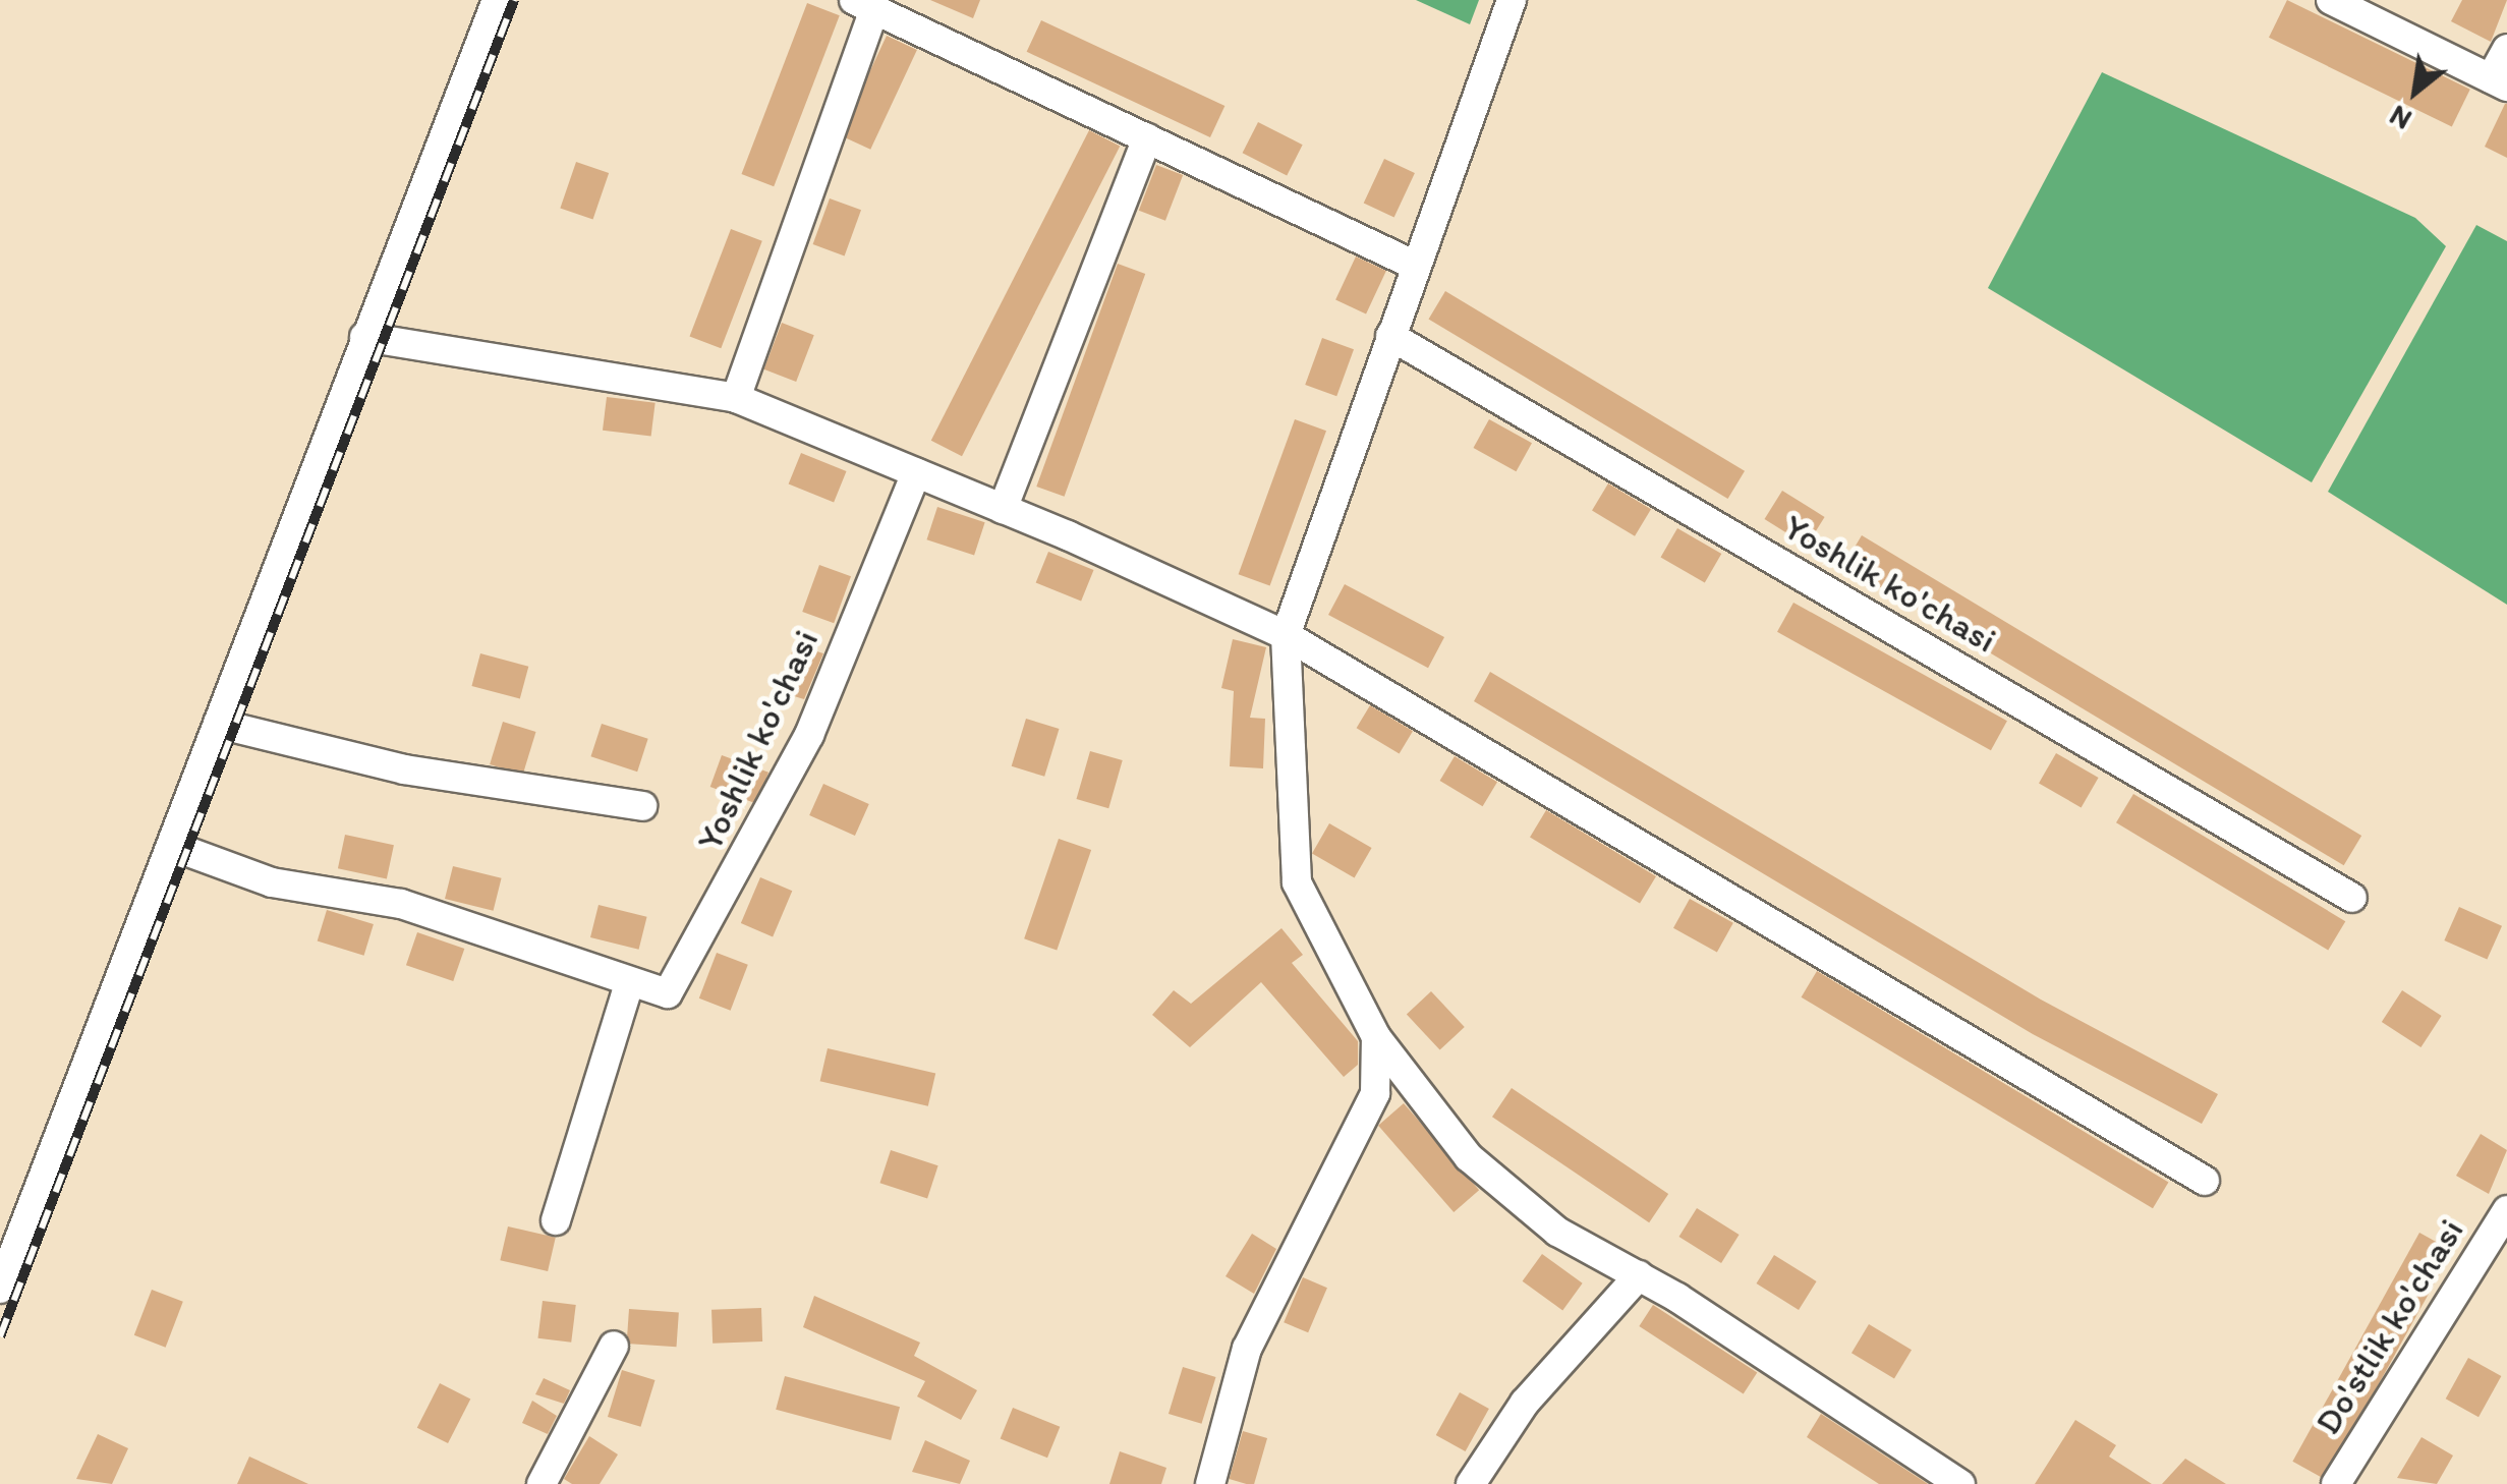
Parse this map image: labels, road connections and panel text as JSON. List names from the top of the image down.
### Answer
{
  "streets": {
    "street": ["Yoshlik ko'chasi", "Do'stlik ko'chasi"]
  },
  "north": "bottom left"
}
